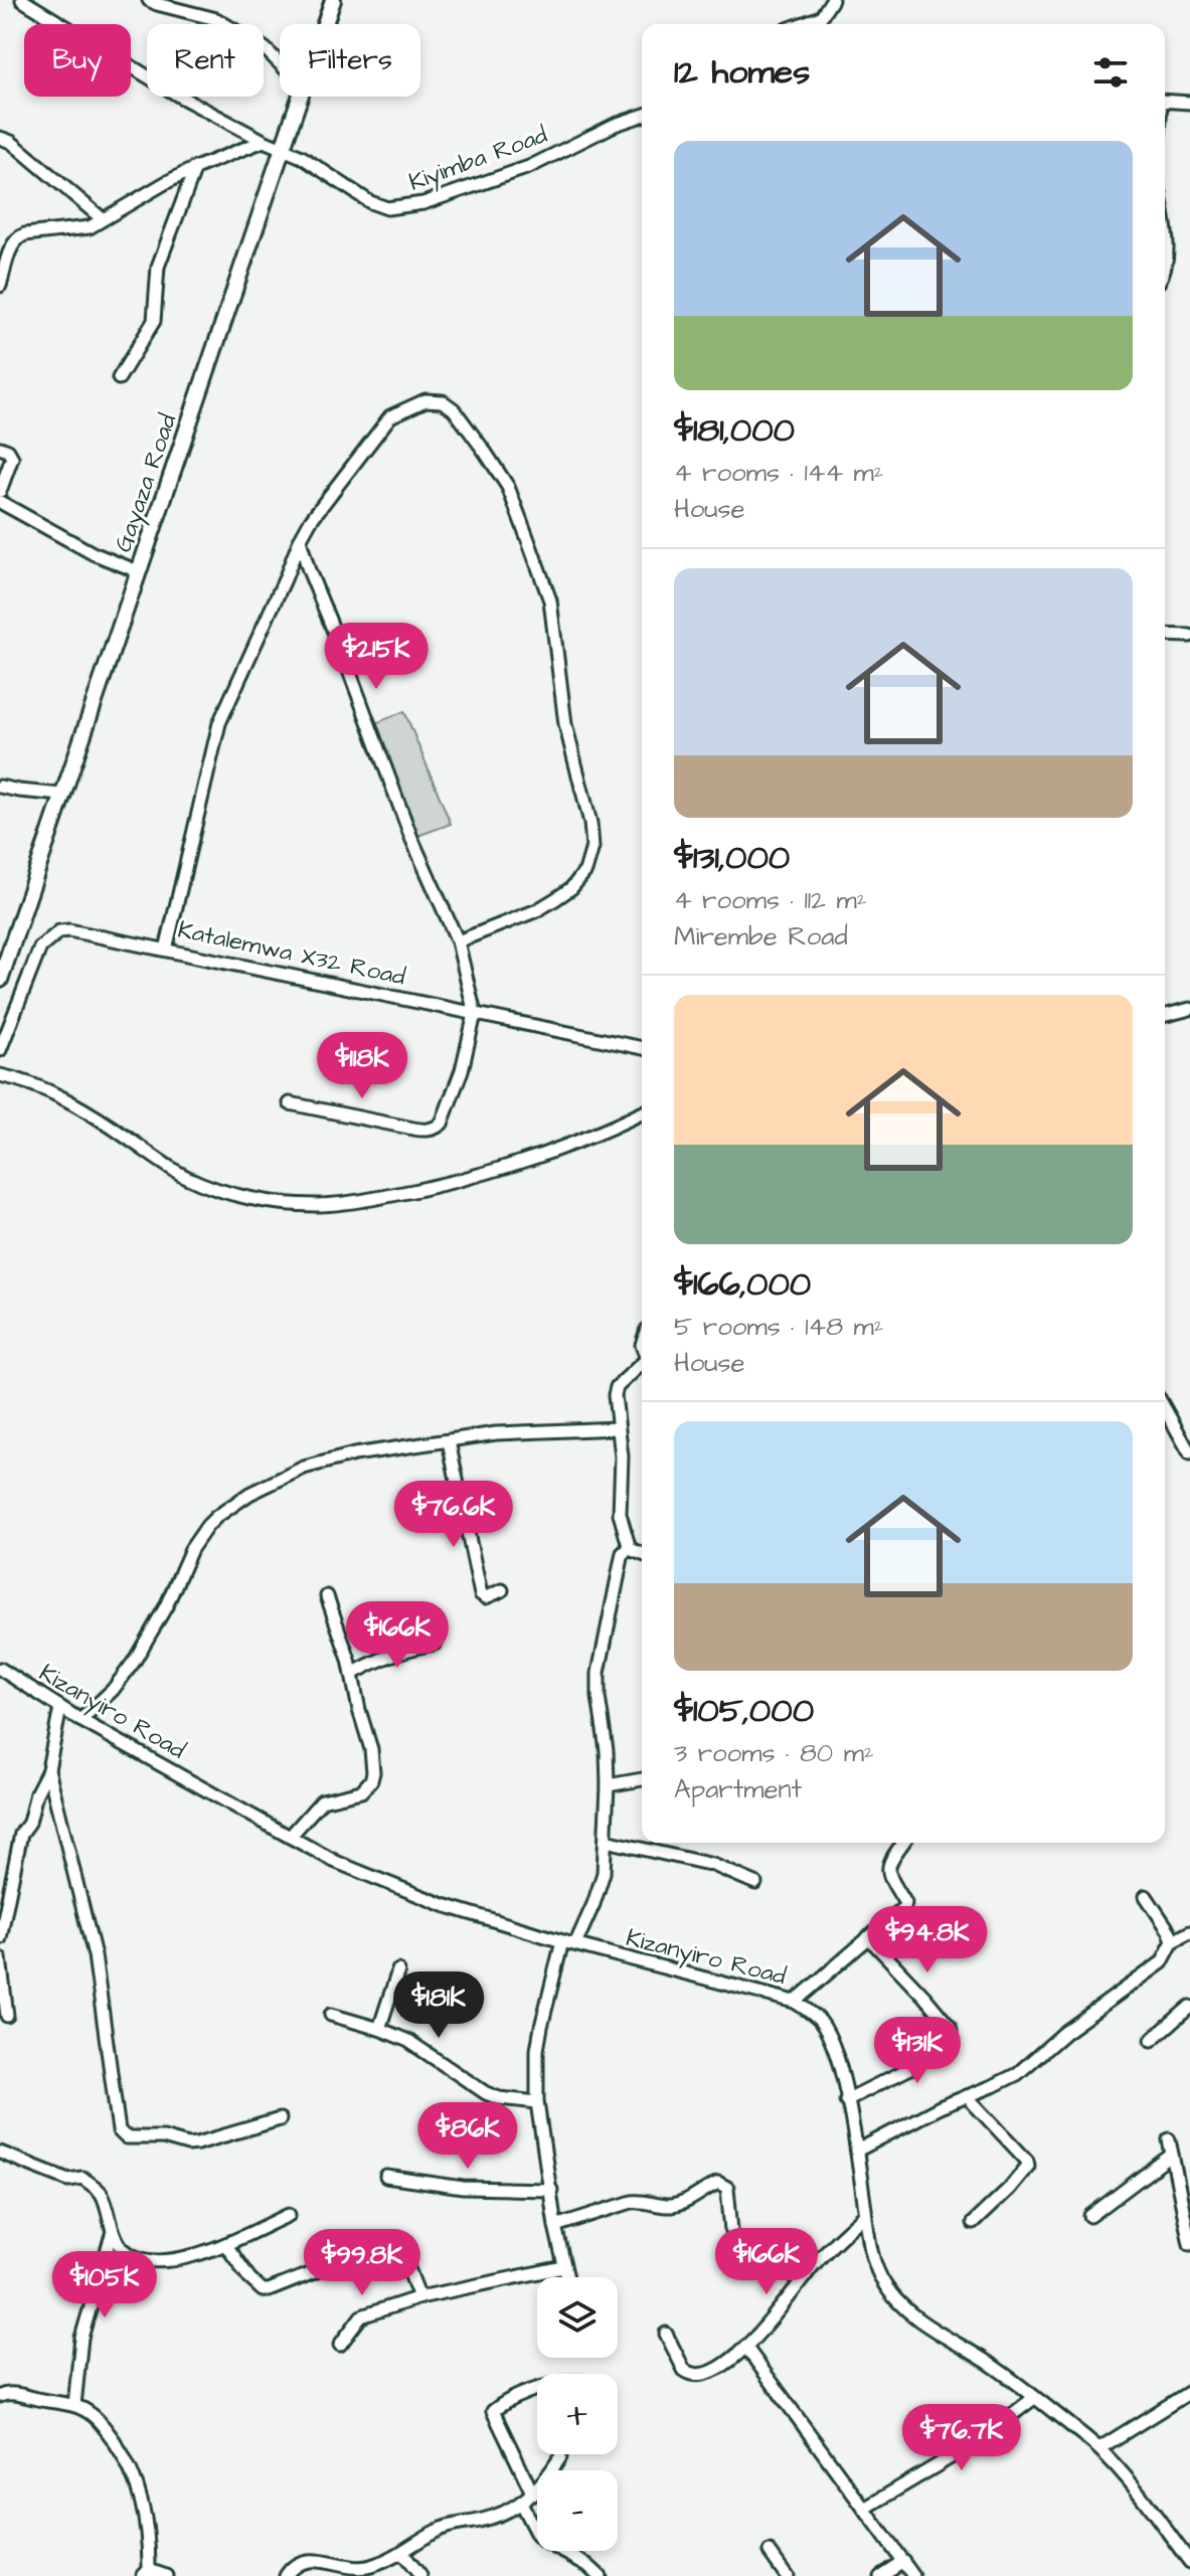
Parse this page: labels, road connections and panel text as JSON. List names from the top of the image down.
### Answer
{
  "streets": {
    "main road": ["Gayaza Road"],
    "street": ["Kiyimba Road", "Katalemwa X32 Road", "Kizanyiro Road"]
  },
  "crossings": [
    ["Kiyimba Road", "Gayaza Road"]
  ],
  "page": {
    "chip": ["Buy", "Rent", "Filters"],
    "heading": "12 homes",
    "list": [
      {
        "name": "$181,000",
        "note": "4 rooms · 144 m² · House"
      },
      {
        "name": "$131,000",
        "note": "4 rooms · 112 m² · Mirembe Road"
      },
      {
        "name": "$166,000",
        "note": "5 rooms · 148 m² · House"
      },
      {
        "name": "$105,000",
        "note": "3 rooms · 80 m² · Apartment"
      }
    ],
    "price": [
      "$215K",
      "$118K",
      "$76.6K",
      "$166K",
      "$94.8K",
      "$181K",
      "$131K",
      "$86K",
      "$166K",
      "$99.8K",
      "$105K",
      "$76.7K"
    ],
    "map_buttons": ["+", "−"]
  }
}
